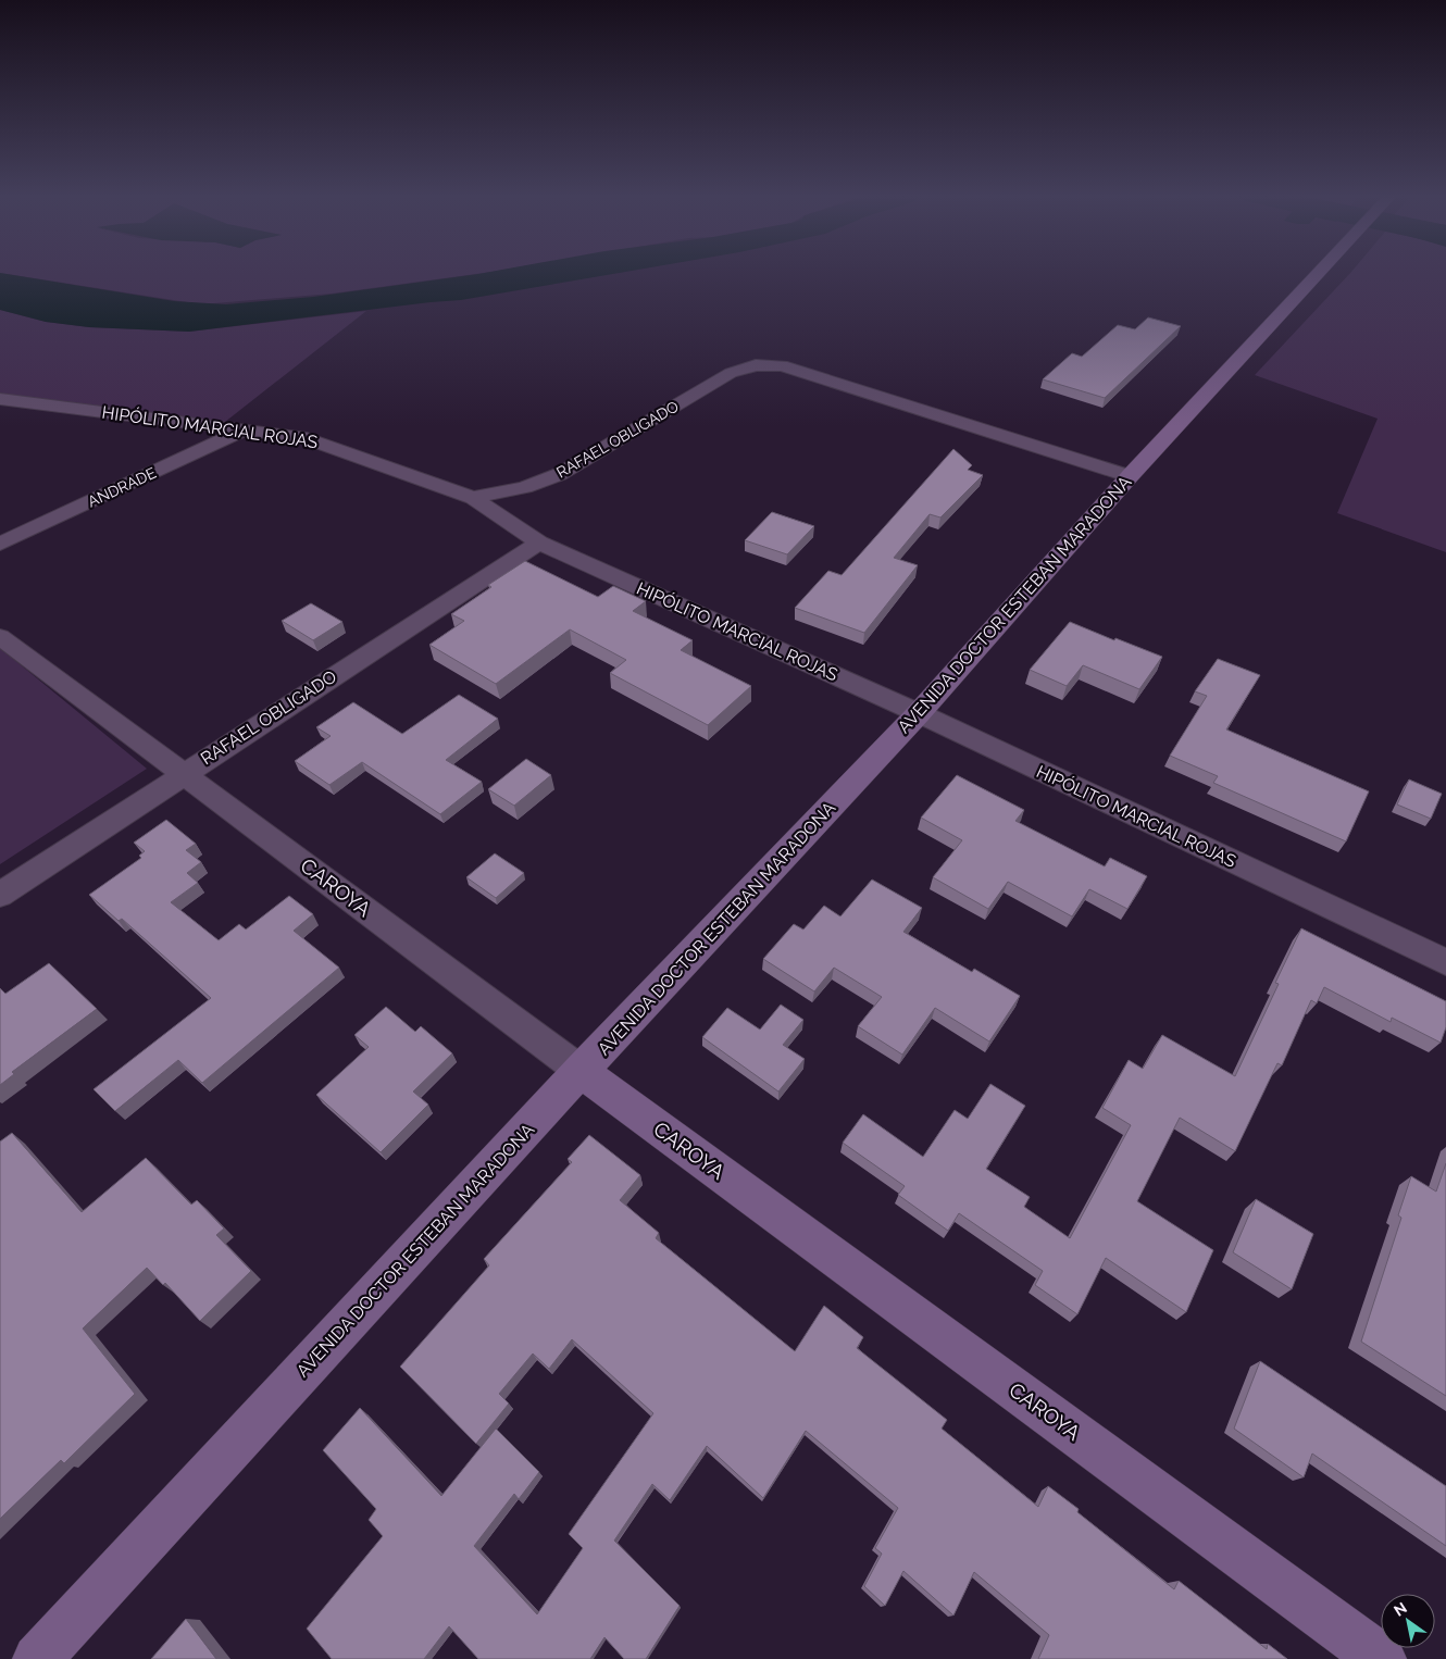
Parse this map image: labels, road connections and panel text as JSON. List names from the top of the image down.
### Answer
{
  "streets": {
    "main road": ["AVENIDA DOCTOR ESTEBAN MARADONA", "CAROYA"],
    "street": ["HIPÓLITO MARCIAL ROJAS", "RAFAEL OBLIGADO", "ANDRADE"]
  },
  "crossings": [
    ["HIPÓLITO MARCIAL ROJAS", "RAFAEL OBLIGADO"],
    ["HIPÓLITO MARCIAL ROJAS", "ANDRADE"],
    ["HIPÓLITO MARCIAL ROJAS", "AVENIDA DOCTOR ESTEBAN MARADONA"],
    ["RAFAEL OBLIGADO", "AVENIDA DOCTOR ESTEBAN MARADONA"],
    ["RAFAEL OBLIGADO", "CAROYA"],
    ["AVENIDA DOCTOR ESTEBAN MARADONA", "CAROYA"]
  ],
  "north": "top left"
}
